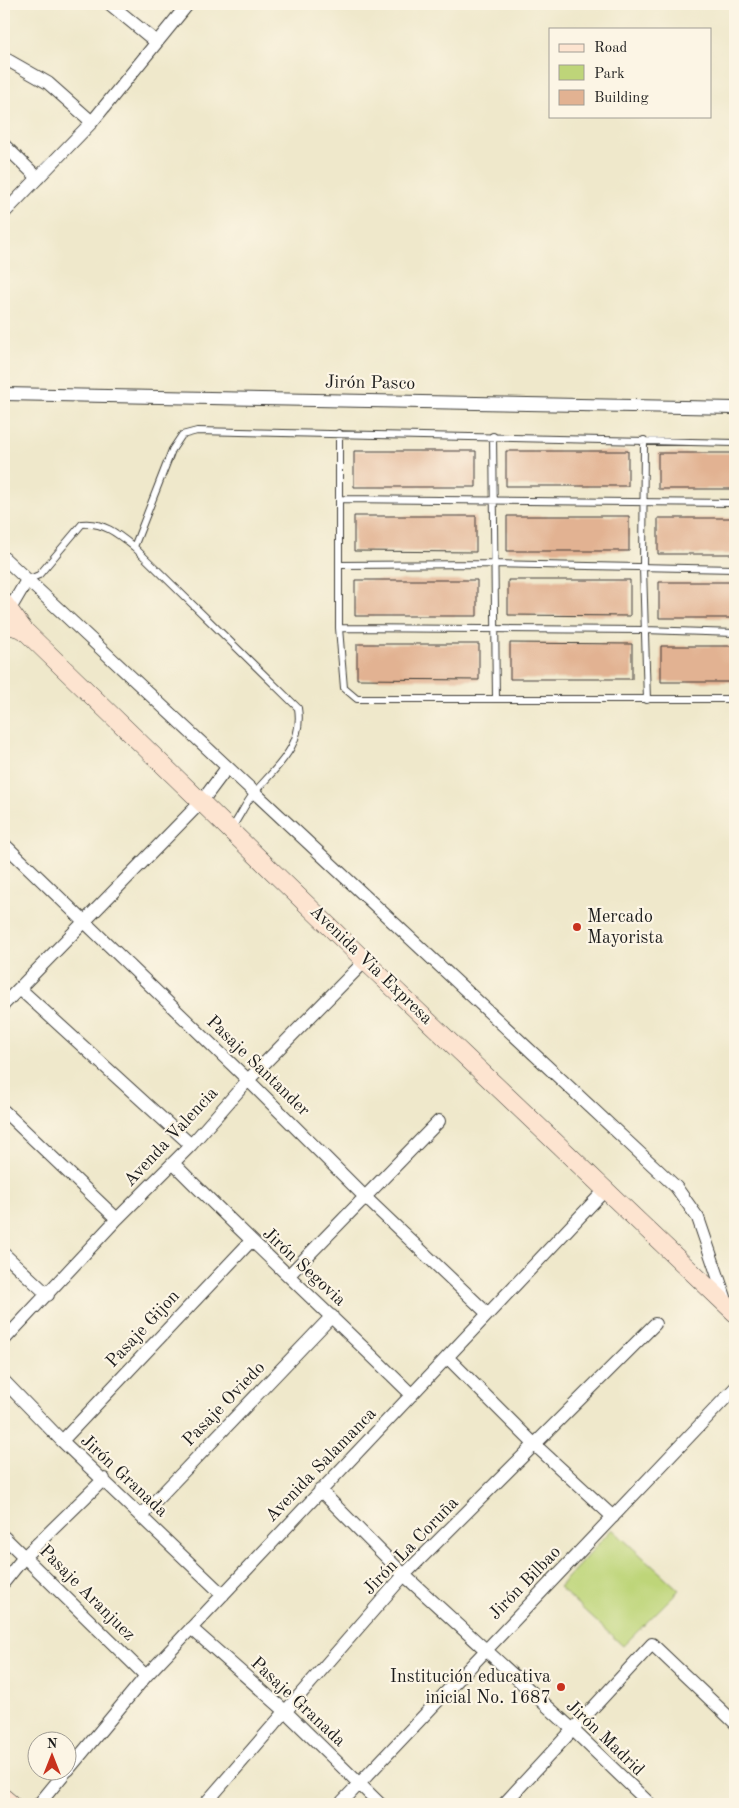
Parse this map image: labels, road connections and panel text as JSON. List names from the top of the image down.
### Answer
{
  "streets": {
    "main road": ["Avenida Via Expresa"],
    "street": [
      "Jirón Pasco",
      "Pasaje Santander",
      "Avenda Valencia",
      "Jirón Segovia",
      "Pasaje Gijon",
      "Pasaje Oviedo",
      "Avenida Salamanca",
      "Jirón Granada",
      "Jirón La Coruña",
      "Jirón Bilbao",
      "Pasaje Aranjuez",
      "Pasaje Granada",
      "Jirón Madrid"
    ]
  },
  "crossings": [
    ["Avenida Via Expresa", "Avenda Valencia"],
    ["Avenida Via Expresa", "Avenida Salamanca"],
    ["Pasaje Santander", "Avenda Valencia"],
    ["Pasaje Santander", "Avenida Salamanca"],
    ["Avenda Valencia", "Jirón Segovia"],
    ["Jirón Segovia", "Pasaje Gijon"],
    ["Jirón Segovia", "Pasaje Oviedo"],
    ["Jirón Segovia", "Avenida Salamanca"],
    ["Pasaje Gijon", "Jirón Granada"],
    ["Pasaje Oviedo", "Jirón Granada"],
    ["Avenida Salamanca", "Jirón Granada"],
    ["Avenida Salamanca", "Pasaje Aranjuez"],
    ["Avenida Salamanca", "Pasaje Granada"],
    ["Avenida Salamanca", "Jirón Madrid"],
    ["Jirón La Coruña", "Pasaje Granada"],
    ["Jirón La Coruña", "Jirón Madrid"],
    ["Jirón Bilbao", "Pasaje Granada"],
    ["Jirón Bilbao", "Jirón Madrid"]
  ],
  "places": ["Mercado Mayorista", "Institución educativa inicial No. 1687"],
  "legend": ["Road", "Park", "Building"],
  "north": "top"
}
